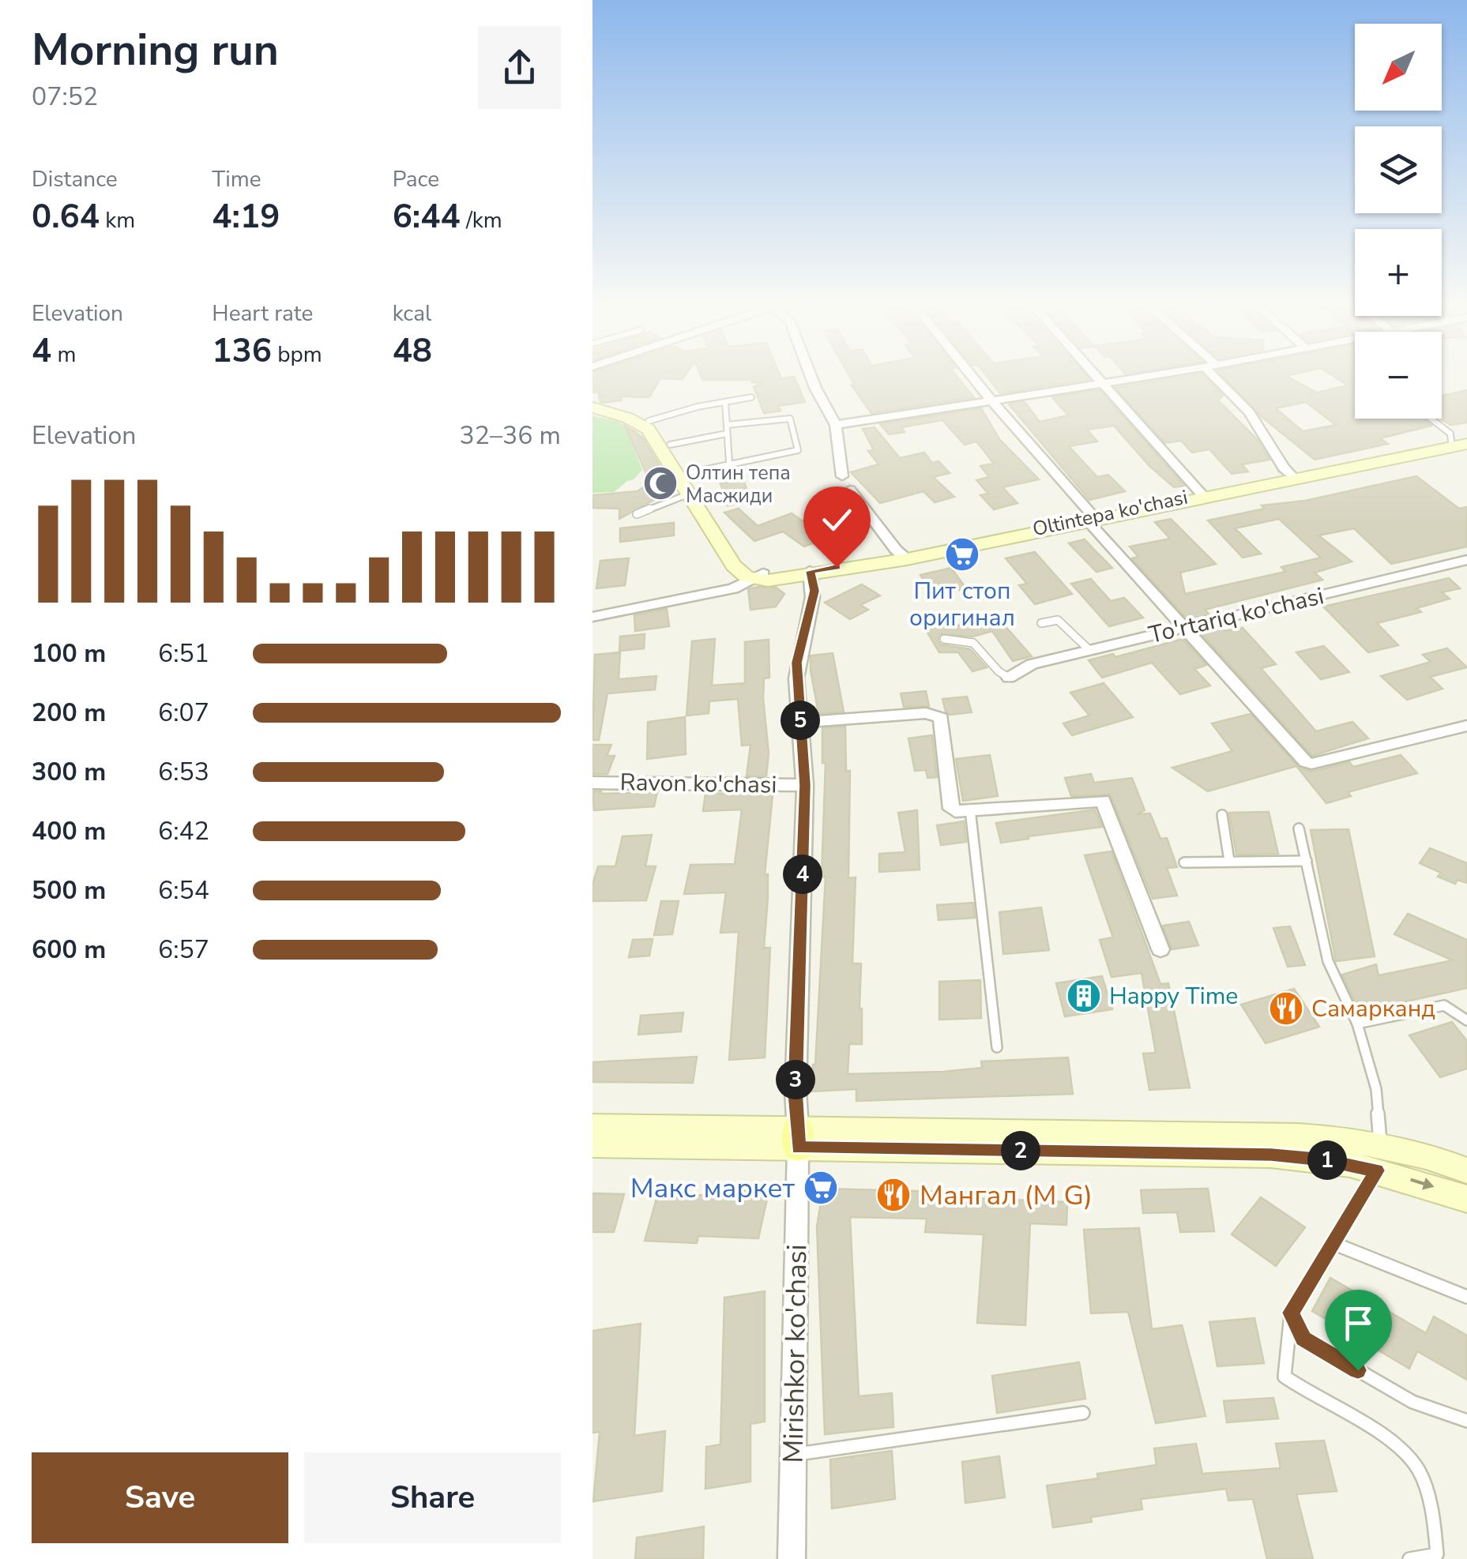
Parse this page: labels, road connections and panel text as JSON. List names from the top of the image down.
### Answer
{
  "streets": {
    "main road": ["Oltintepa ko'chasi"],
    "street": ["To'rtariq ko'chasi", "Ravon ko'chasi", "Mirishkor ko'chasi"]
  },
  "crossings": [
    ["Oltintepa ko'chasi", "Mirishkor ko'chasi"],
    ["Ravon ko'chasi", "Mirishkor ko'chasi"]
  ],
  "places": {
    "mosque": ["Олтин тепа Масжиди"],
    "supermarket": ["Пит стоп оригинал", "Макс маркет"],
    "building": ["Happy Time"],
    "restaurant": ["Самарканд", "Мангал (M G)"]
  },
  "north": "bottom left",
  "page": {
    "heading": ["Morning run", "07:52"],
    "map_buttons": ["+", "−"],
    "stats": [
      ["Distance", "0.64 km"],
      ["Time", "4:19"],
      ["Pace", "6:44 /km"],
      ["Elevation", "4 m"],
      ["Heart rate", "136 bpm"],
      ["kcal", "48"]
    ],
    "chart": ["Elevation", "32–36 m"],
    "list": [
      {
        "name": "100 m",
        "note": "6:51"
      },
      {
        "name": "200 m",
        "note": "6:07"
      },
      {
        "name": "300 m",
        "note": "6:53"
      },
      {
        "name": "400 m",
        "note": "6:42"
      },
      {
        "name": "500 m",
        "note": "6:54"
      },
      {
        "name": "600 m",
        "note": "6:57"
      }
    ],
    "pins": [
      "5",
      "4",
      "3",
      "2",
      "1"
    ],
    "buttons": ["Save", "Share"]
  }
}
